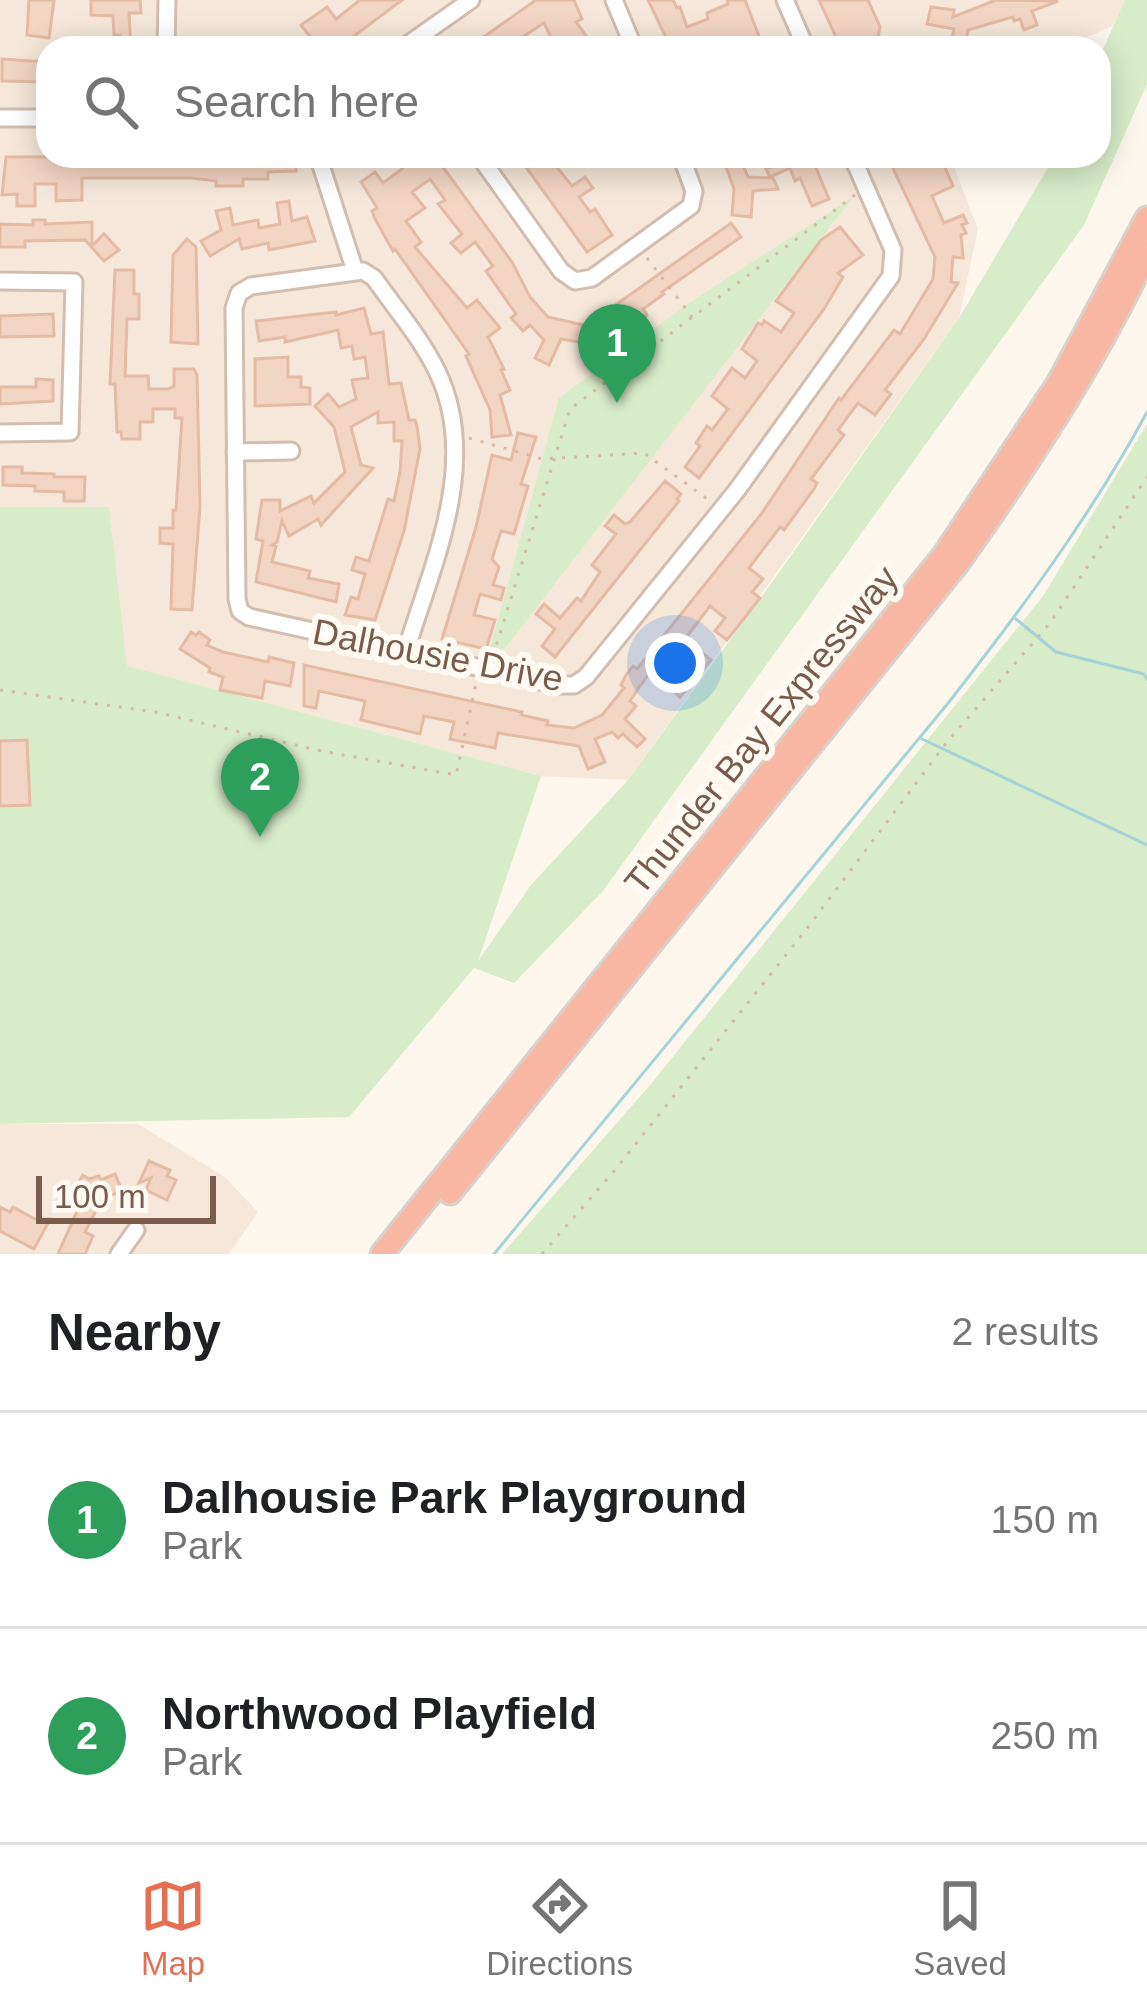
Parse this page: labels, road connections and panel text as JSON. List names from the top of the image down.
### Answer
{
  "streets": {
    "highway": ["Thunder Bay Expressway"],
    "street": ["Dalhousie Drive"]
  },
  "scale_bar": "100 m",
  "page": {
    "search": "Search here",
    "pins": ["1", "2"],
    "scale": "100 m",
    "heading": ["Nearby", "2 results"],
    "list": [
      {
        "mark": "1",
        "name": "Dalhousie Park Playground",
        "note": "Park",
        "value": "150 m"
      },
      {
        "mark": "2",
        "name": "Northwood Playfield",
        "note": "Park",
        "value": "250 m"
      }
    ],
    "nav": ["Map", "Directions", "Saved"]
  }
}
